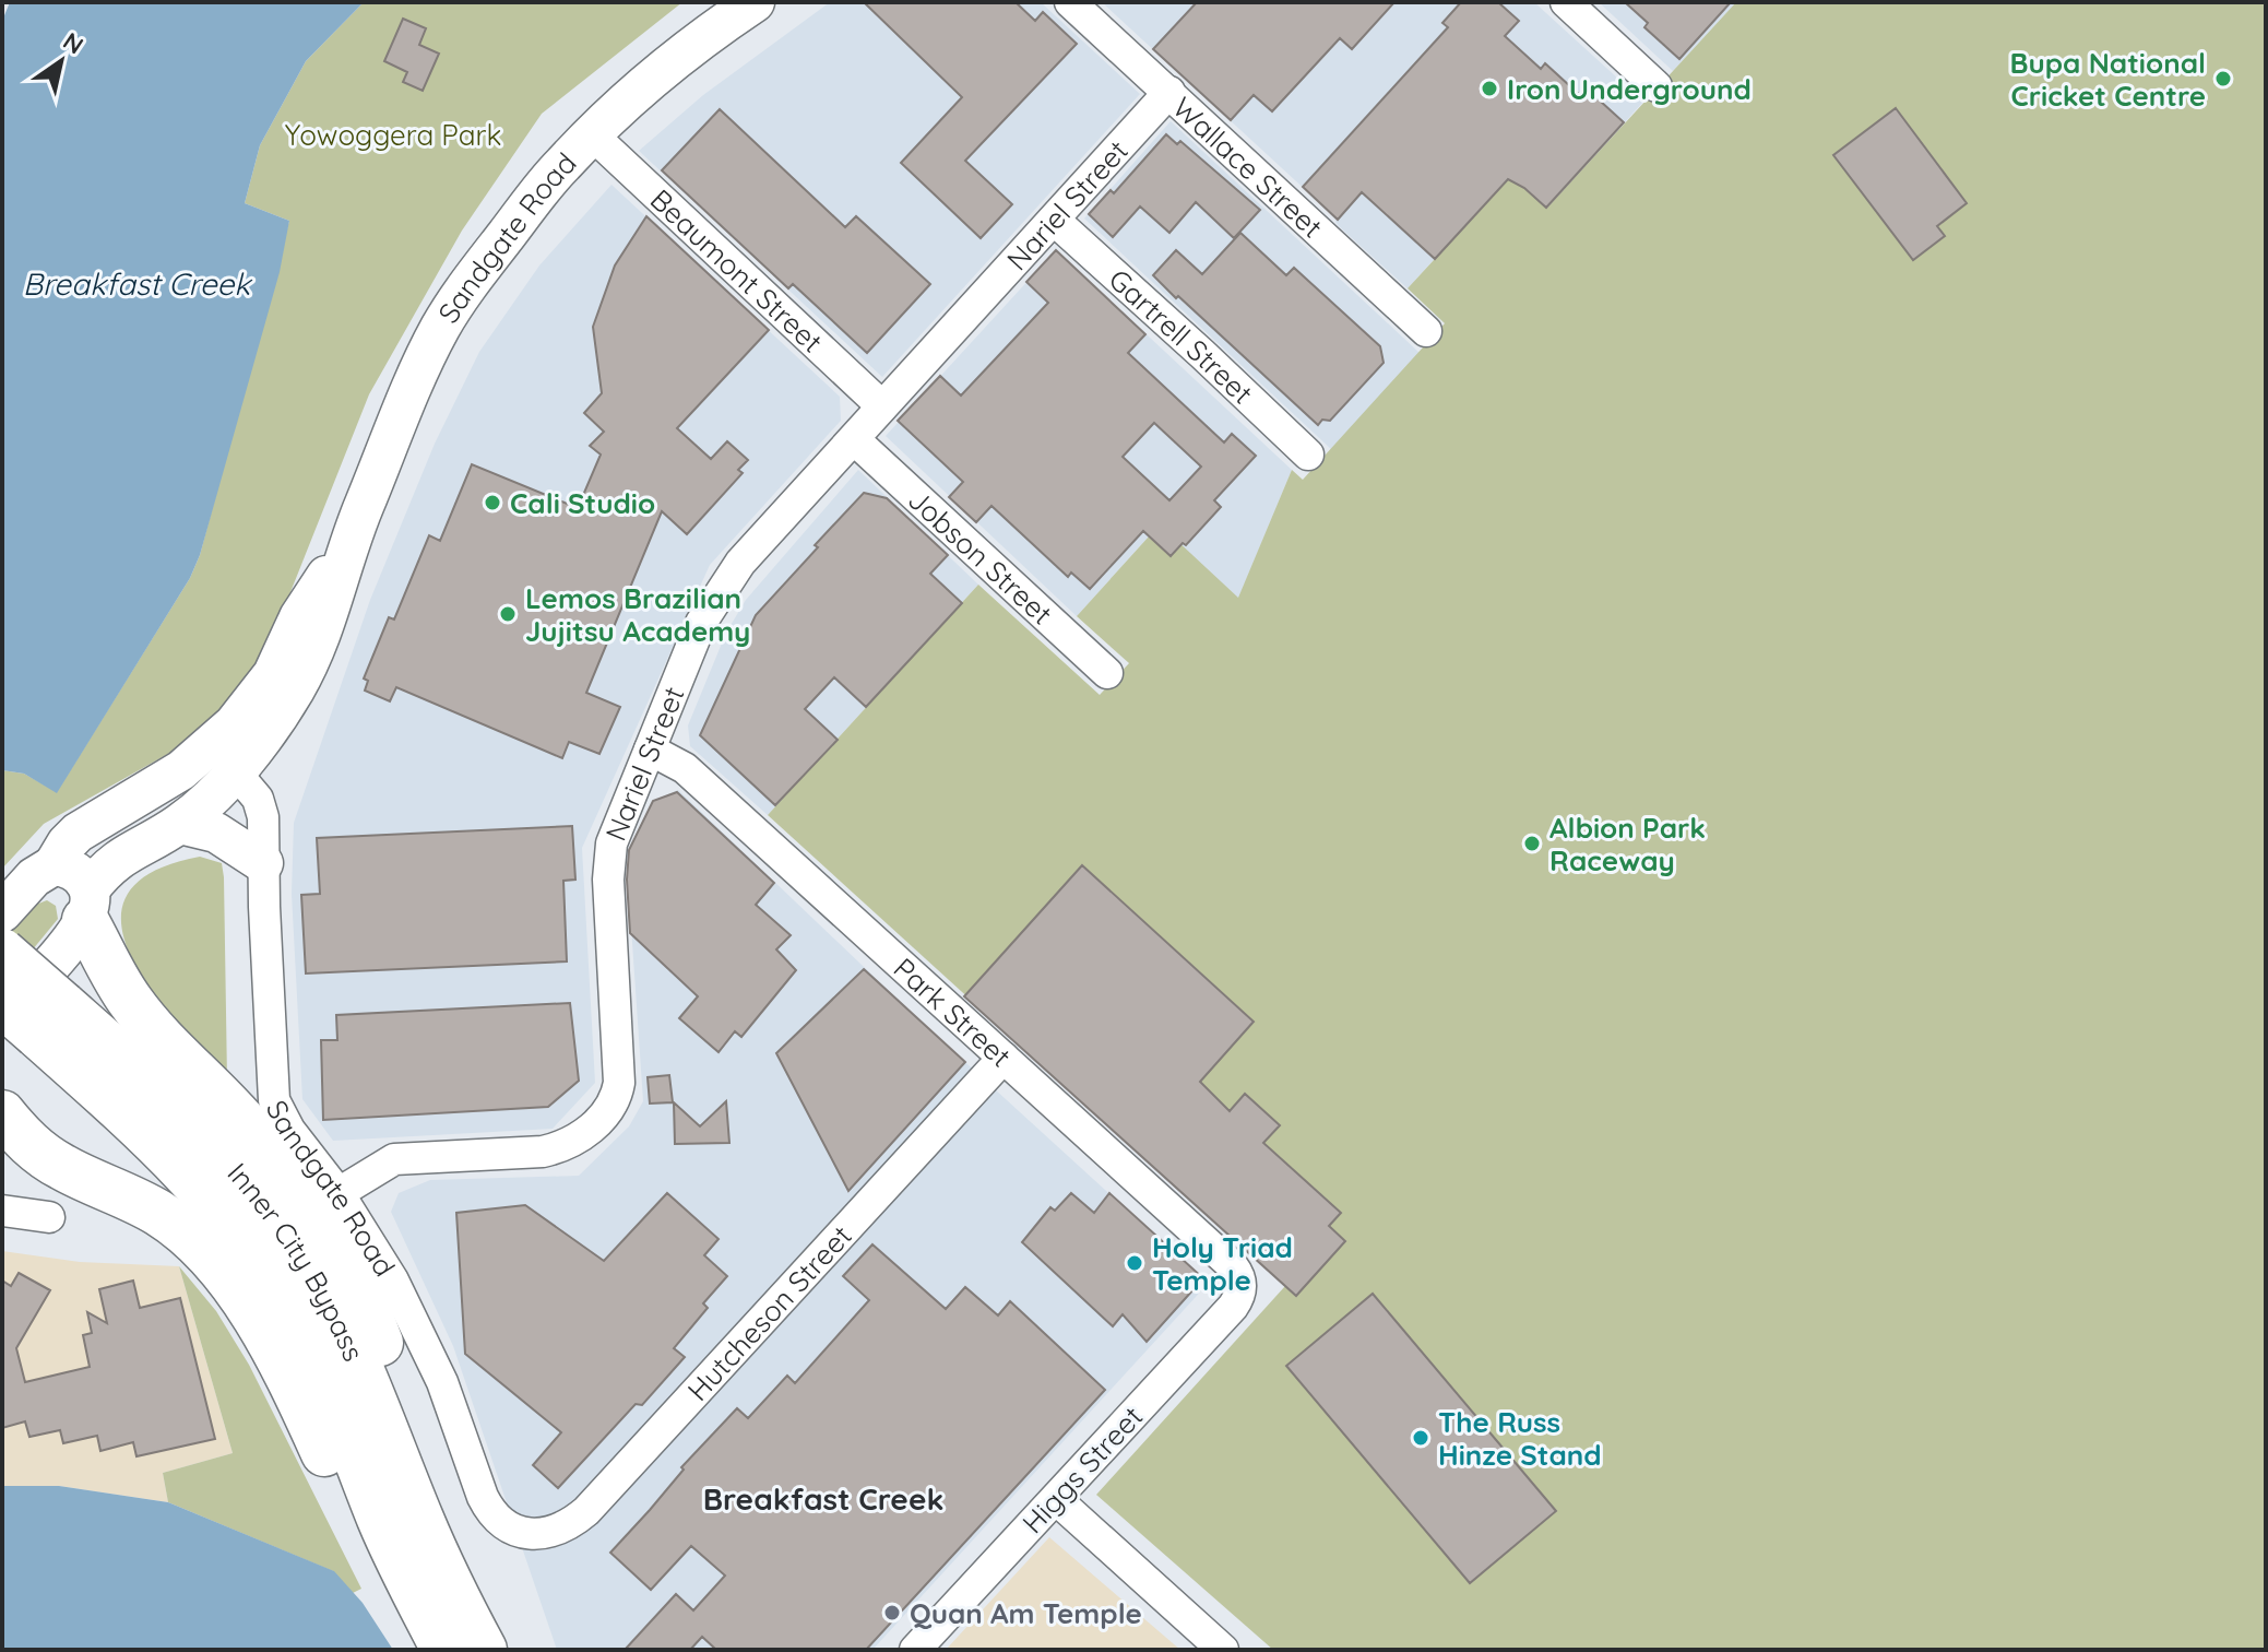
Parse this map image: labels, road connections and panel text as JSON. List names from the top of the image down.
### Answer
{
  "streets": {
    "highway": ["Inner City Bypass"],
    "main road": ["Sandgate Road"],
    "street": [
      "Wallace Street",
      "Nariel Street",
      "Beaumont Street",
      "Gartrell Street",
      "Jobson Street",
      "Park Street",
      "Hutcheson Street",
      "Higgs Street"
    ]
  },
  "crossings": [
    ["Wallace Street", "Nariel Street"],
    ["Nariel Street", "Sandgate Road"],
    ["Nariel Street", "Beaumont Street"],
    ["Nariel Street", "Gartrell Street"],
    ["Nariel Street", "Jobson Street"],
    ["Nariel Street", "Park Street"],
    ["Sandgate Road", "Beaumont Street"],
    ["Sandgate Road", "Inner City Bypass"],
    ["Sandgate Road", "Hutcheson Street"],
    ["Park Street", "Hutcheson Street"],
    ["Park Street", "Higgs Street"]
  ],
  "districts": ["Breakfast Creek"],
  "water": ["Breakfast Creek"],
  "parks": ["Yowoggera Park"],
  "places": [
    "Bupa National Cricket Centre",
    "Iron Underground",
    "Cali Studio",
    "Lemos Brazilian Jujitsu Academy",
    "Albion Park Raceway",
    "Holy Triad Temple",
    "The Russ Hinze Stand",
    "Quan Am Temple"
  ],
  "north": "top right"
}
